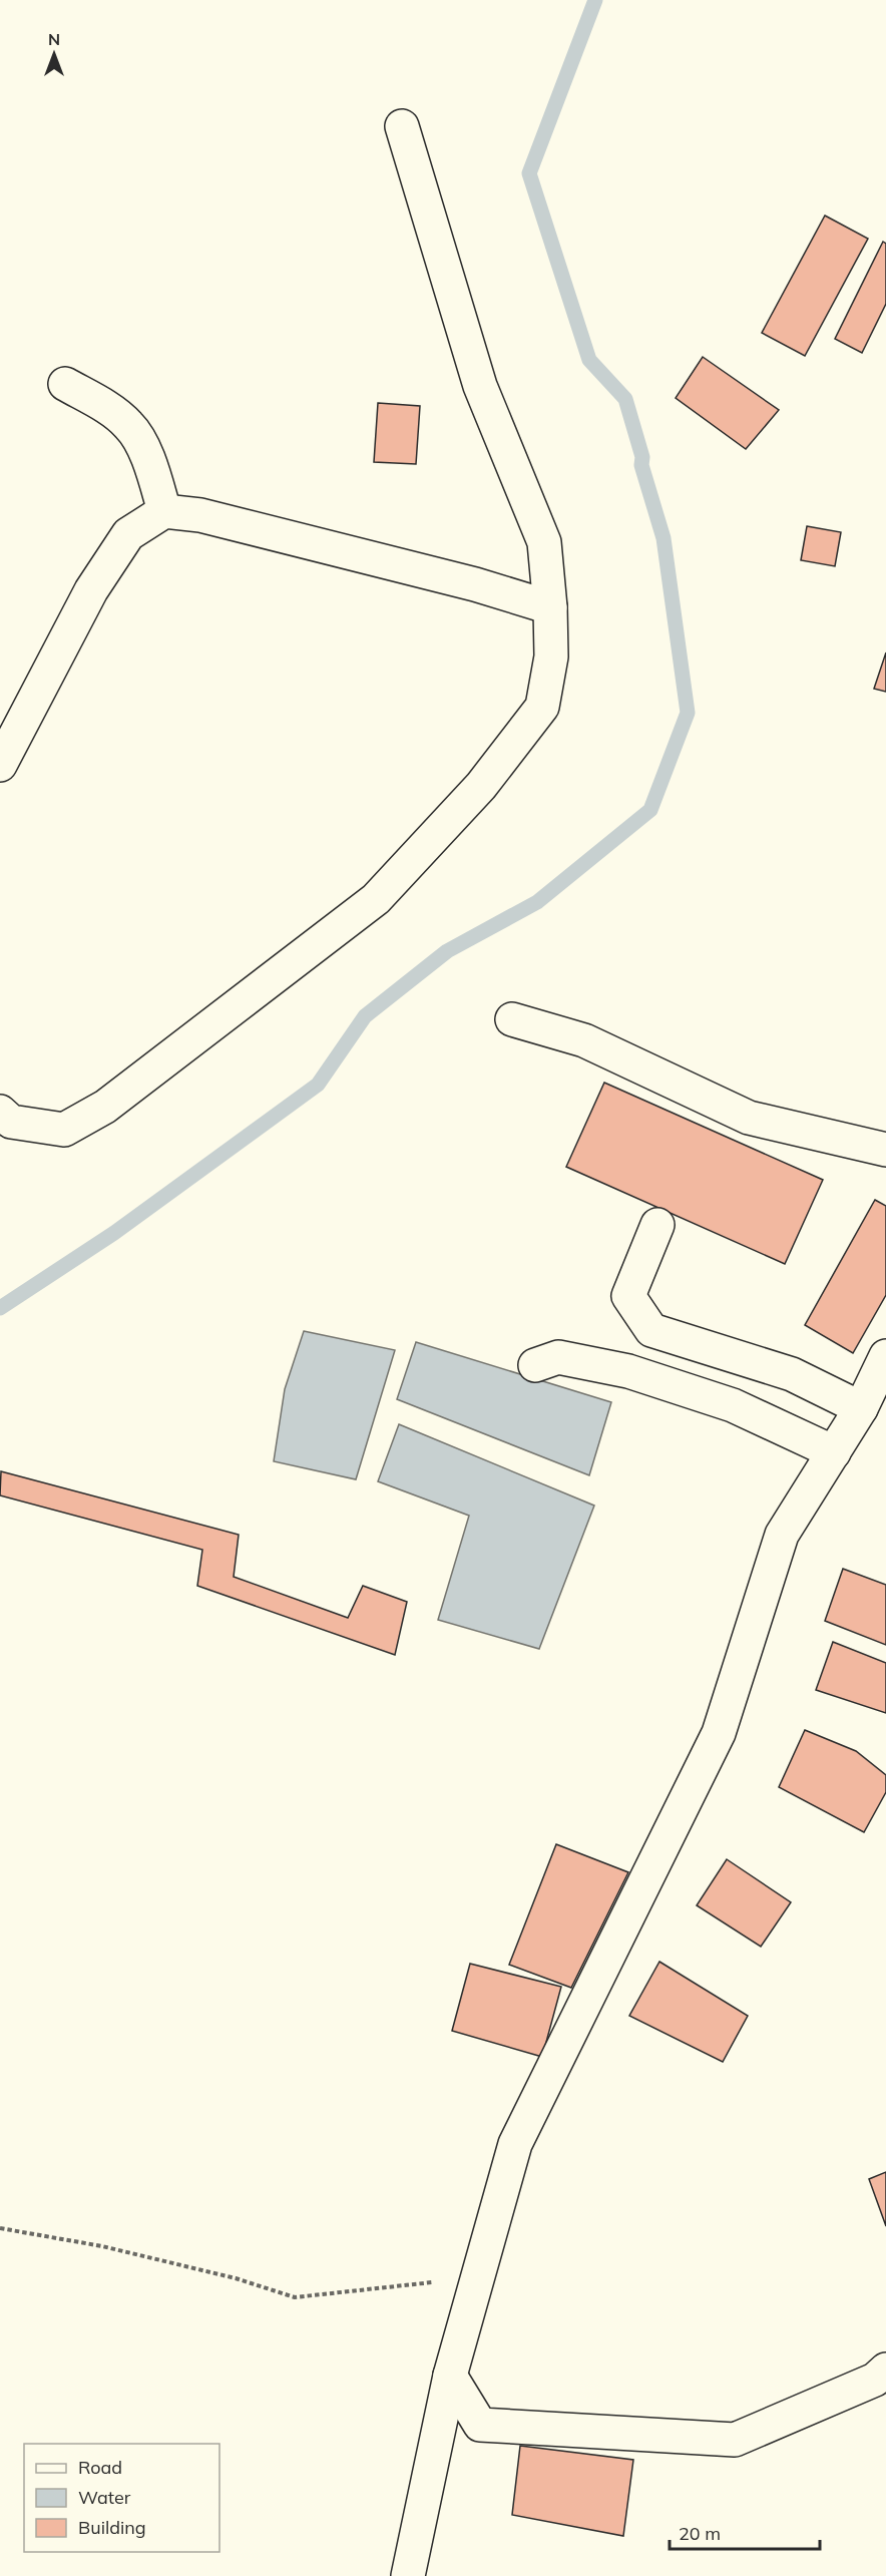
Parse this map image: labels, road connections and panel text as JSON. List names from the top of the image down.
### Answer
{
  "legend": ["Road", "Water", "Building"],
  "scale_bar": "20 m",
  "north": "top"
}
